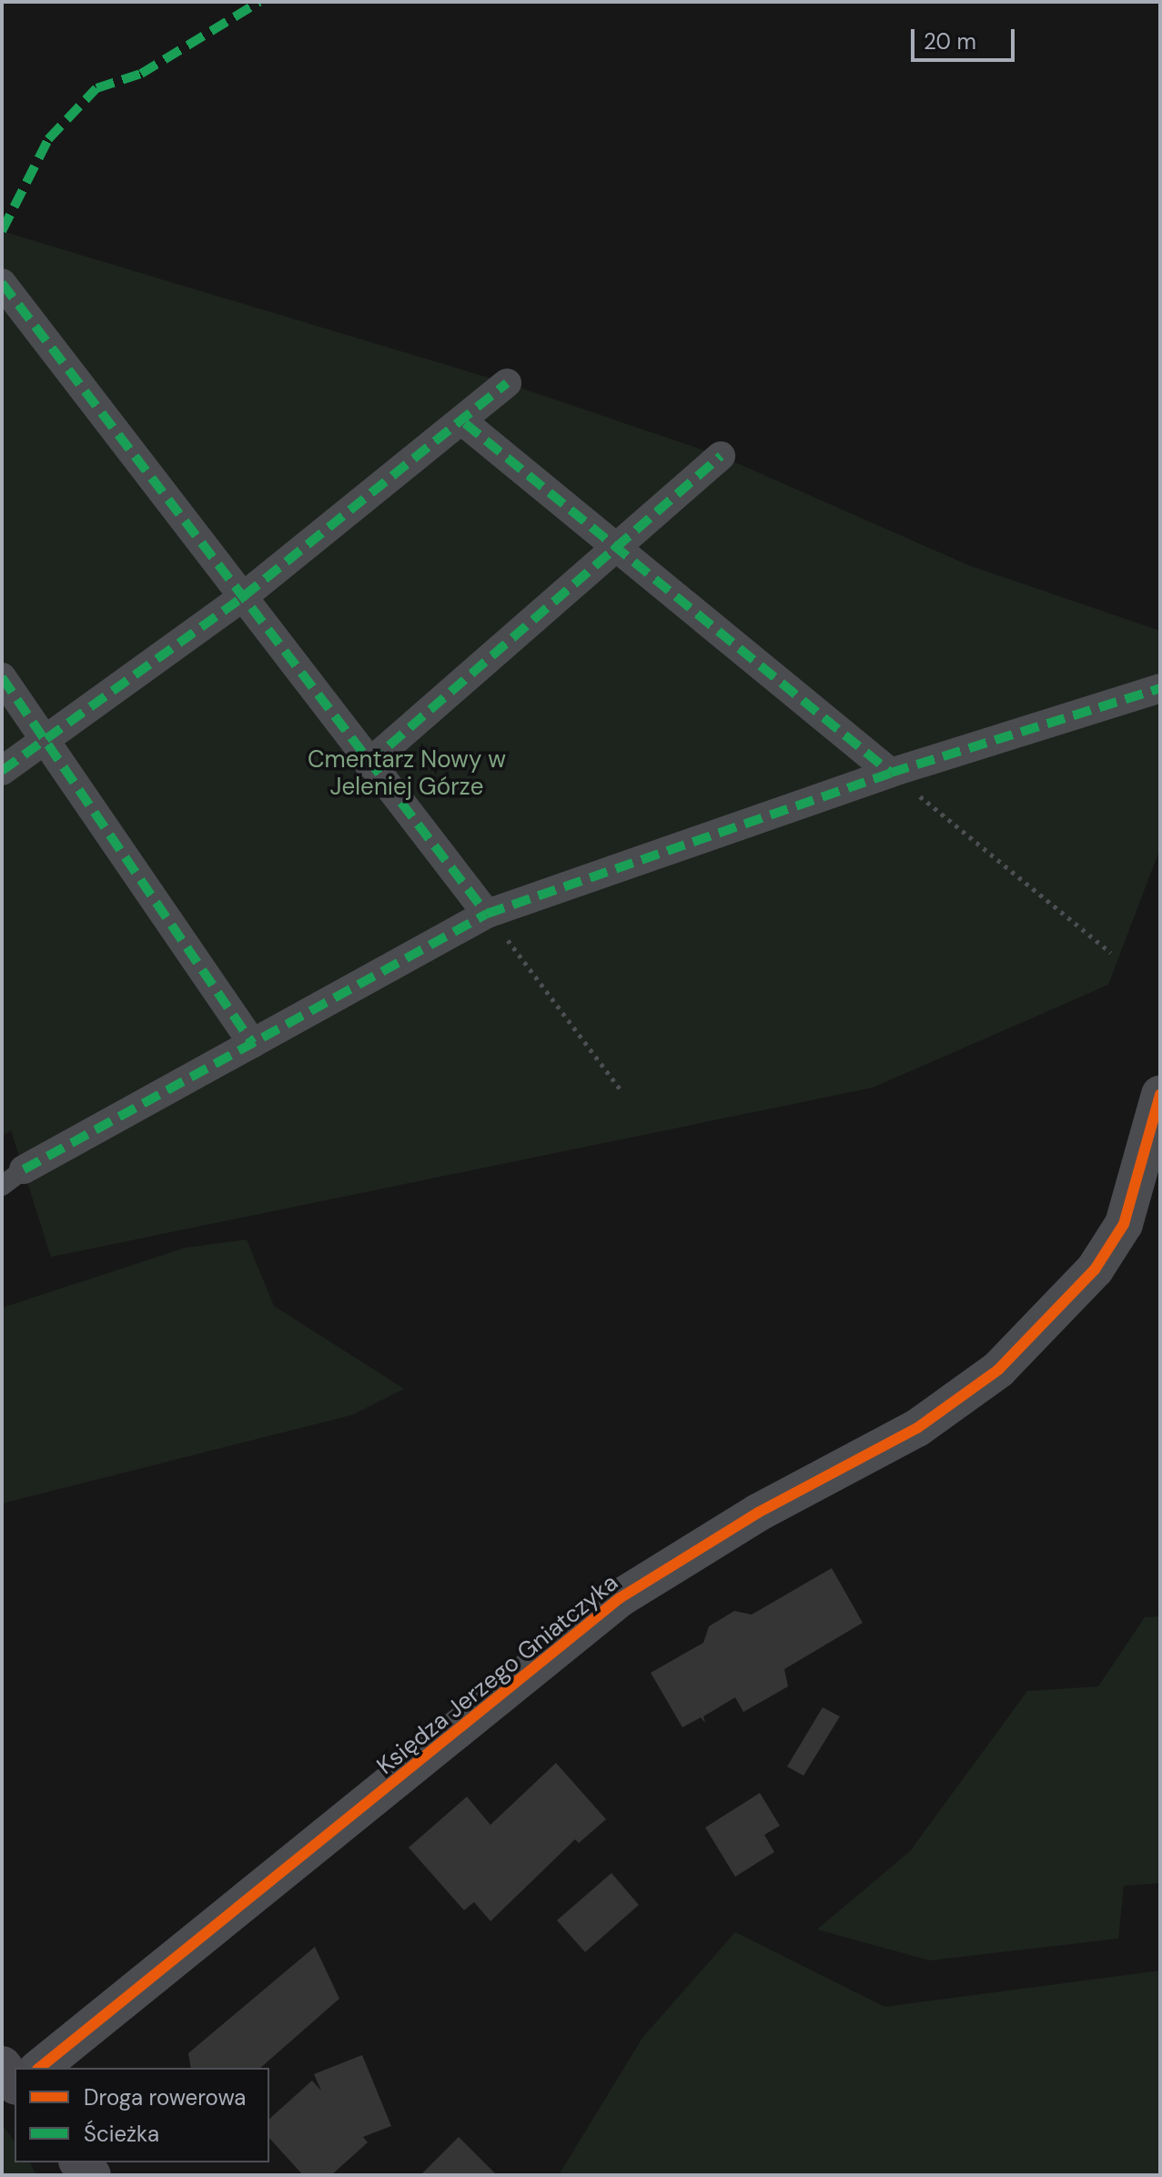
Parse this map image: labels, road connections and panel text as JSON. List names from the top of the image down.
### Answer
{
  "streets": {
    "street": ["Księdza Jerzego Gniatczyka"]
  },
  "parks": ["Cmentarz Nowy w Jeleniej Górze"],
  "legend": ["Droga rowerowa", "Ścieżka"],
  "scale_bar": "20 m"
}
